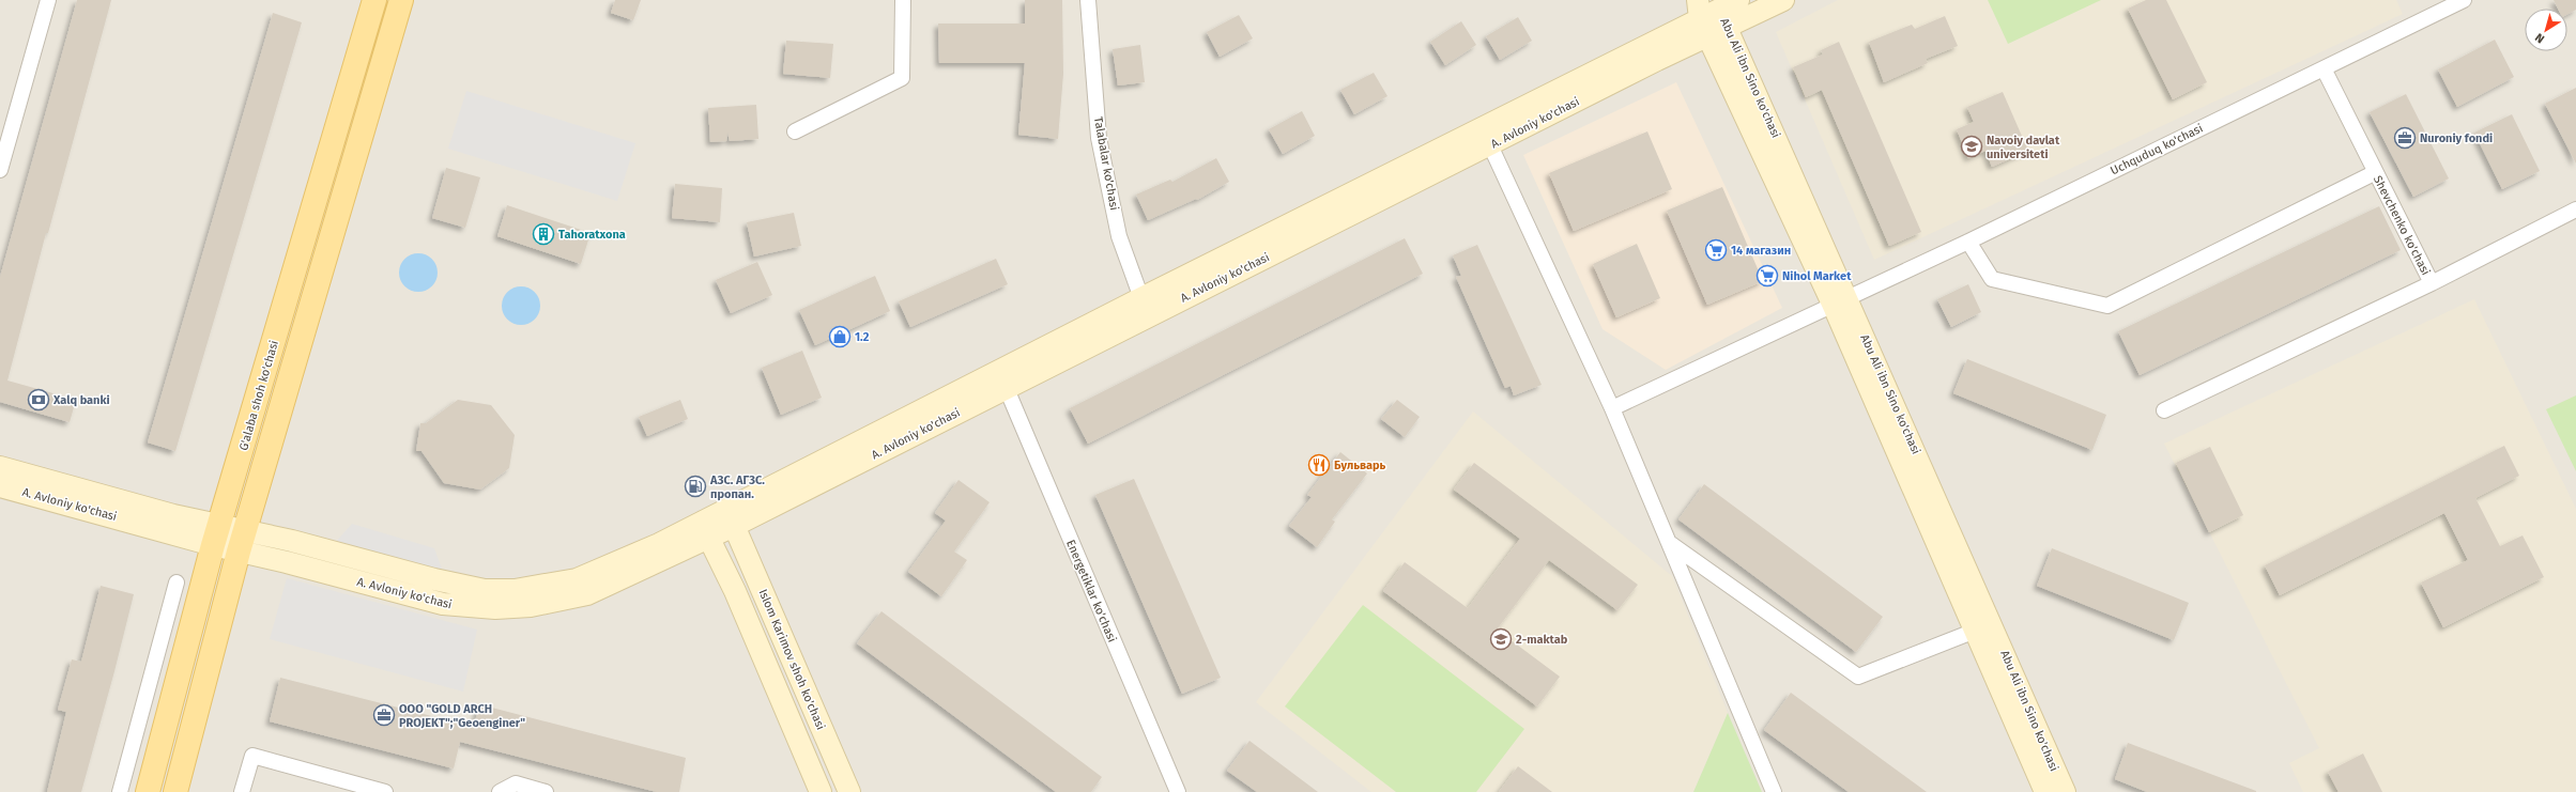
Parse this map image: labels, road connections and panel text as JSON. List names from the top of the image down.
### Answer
{
  "streets": {
    "main road": [
      "Abu Ali ibn Sino ko'chasi",
      "A. Avloniy ko'chasi",
      "G'alaba shoh ko'chasi",
      "Islom Karimov shoh ko'chasi"
    ],
    "street": [
      "Uchquduq ko'chasi",
      "Talabalar ko'chasi",
      "Shevchenko ko'chasi",
      "Energetiklar ko'chasi"
    ]
  },
  "crossings": [
    ["Abu Ali ibn Sino ko'chasi", "A. Avloniy ko'chasi"],
    ["Abu Ali ibn Sino ko'chasi", "Uchquduq ko'chasi"],
    ["A. Avloniy ko'chasi", "Talabalar ko'chasi"],
    ["A. Avloniy ko'chasi", "G'alaba shoh ko'chasi"],
    ["A. Avloniy ko'chasi", "Energetiklar ko'chasi"],
    ["A. Avloniy ko'chasi", "Islom Karimov shoh ko'chasi"],
    ["Uchquduq ko'chasi", "Shevchenko ko'chasi"]
  ],
  "places": {
    "office": ["Nuroniy fondi", "ООО \"GOLD ARCH PROJEKT\";\"Geoenginer\""],
    "school or university": ["Navoiy davlat universiteti", "2-maktab"],
    "building": ["Tahoratxona"],
    "supermarket": ["14 магазин", "Nihol Market"],
    "shop": ["1.2"],
    "bank": ["Xalq banki"],
    "restaurant": ["Бульварь"],
    "fuel station": ["АЗС. АГЗС. пропан."]
  },
  "north": "bottom left"
}
